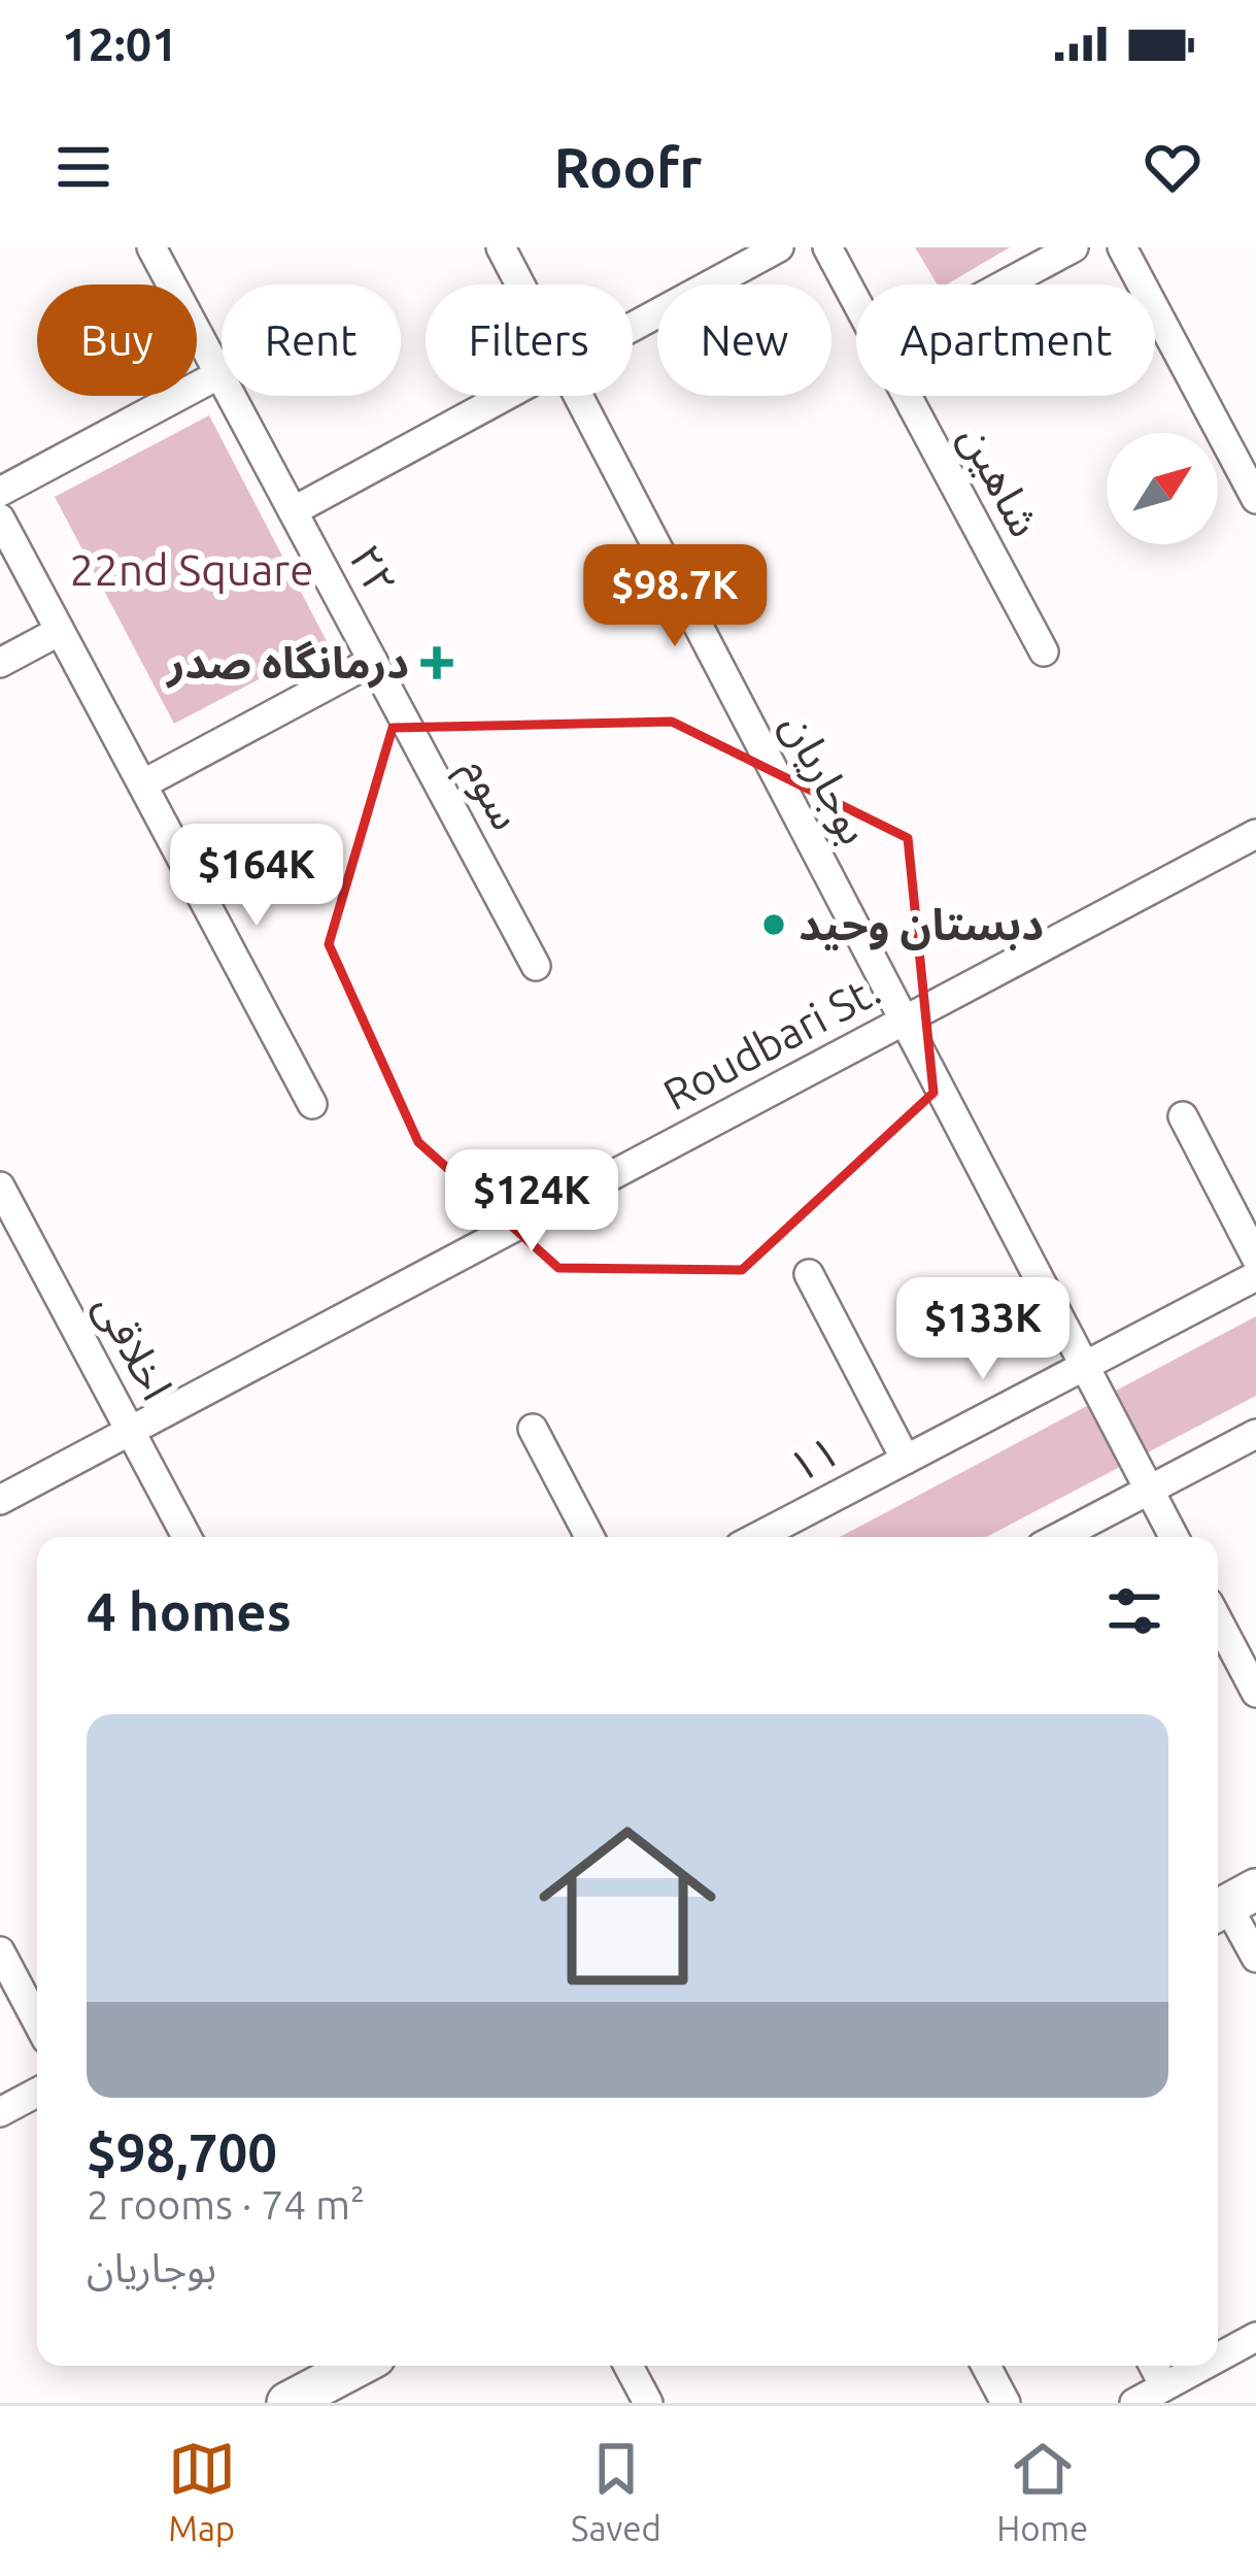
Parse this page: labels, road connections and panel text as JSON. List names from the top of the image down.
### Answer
{
  "streets": {
    "street": [
      "شاهین",
      "۲۲",
      "بوجاریان",
      "سوم",
      "Roudbari St.",
      "اخلاقی",
      "۱۱"
    ]
  },
  "crossings": [
    ["۲۲", "سوم"],
    ["بوجاریان", "Roudbari St."],
    ["بوجاریان", "۱۱"],
    ["Roudbari St.", "اخلاقی"]
  ],
  "parks": ["22nd Square"],
  "places": {
    "health": ["درمانگاه صدر"],
    "other": ["دبستان وحید"]
  },
  "north": "top right",
  "page": {
    "status": "12:01",
    "header": "Roofr",
    "chip": [
      "Buy",
      "Rent",
      "Filters",
      "New",
      "Apartment"
    ],
    "price": [
      "$98.7K",
      "$164K",
      "$124K",
      "$133K"
    ],
    "heading": "4 homes",
    "list": [
      {
        "name": "$98,700",
        "note": "2 rooms · 74 m² · بوجاریان"
      }
    ],
    "tabs": ["Map", "Saved", "Home"]
  }
}
